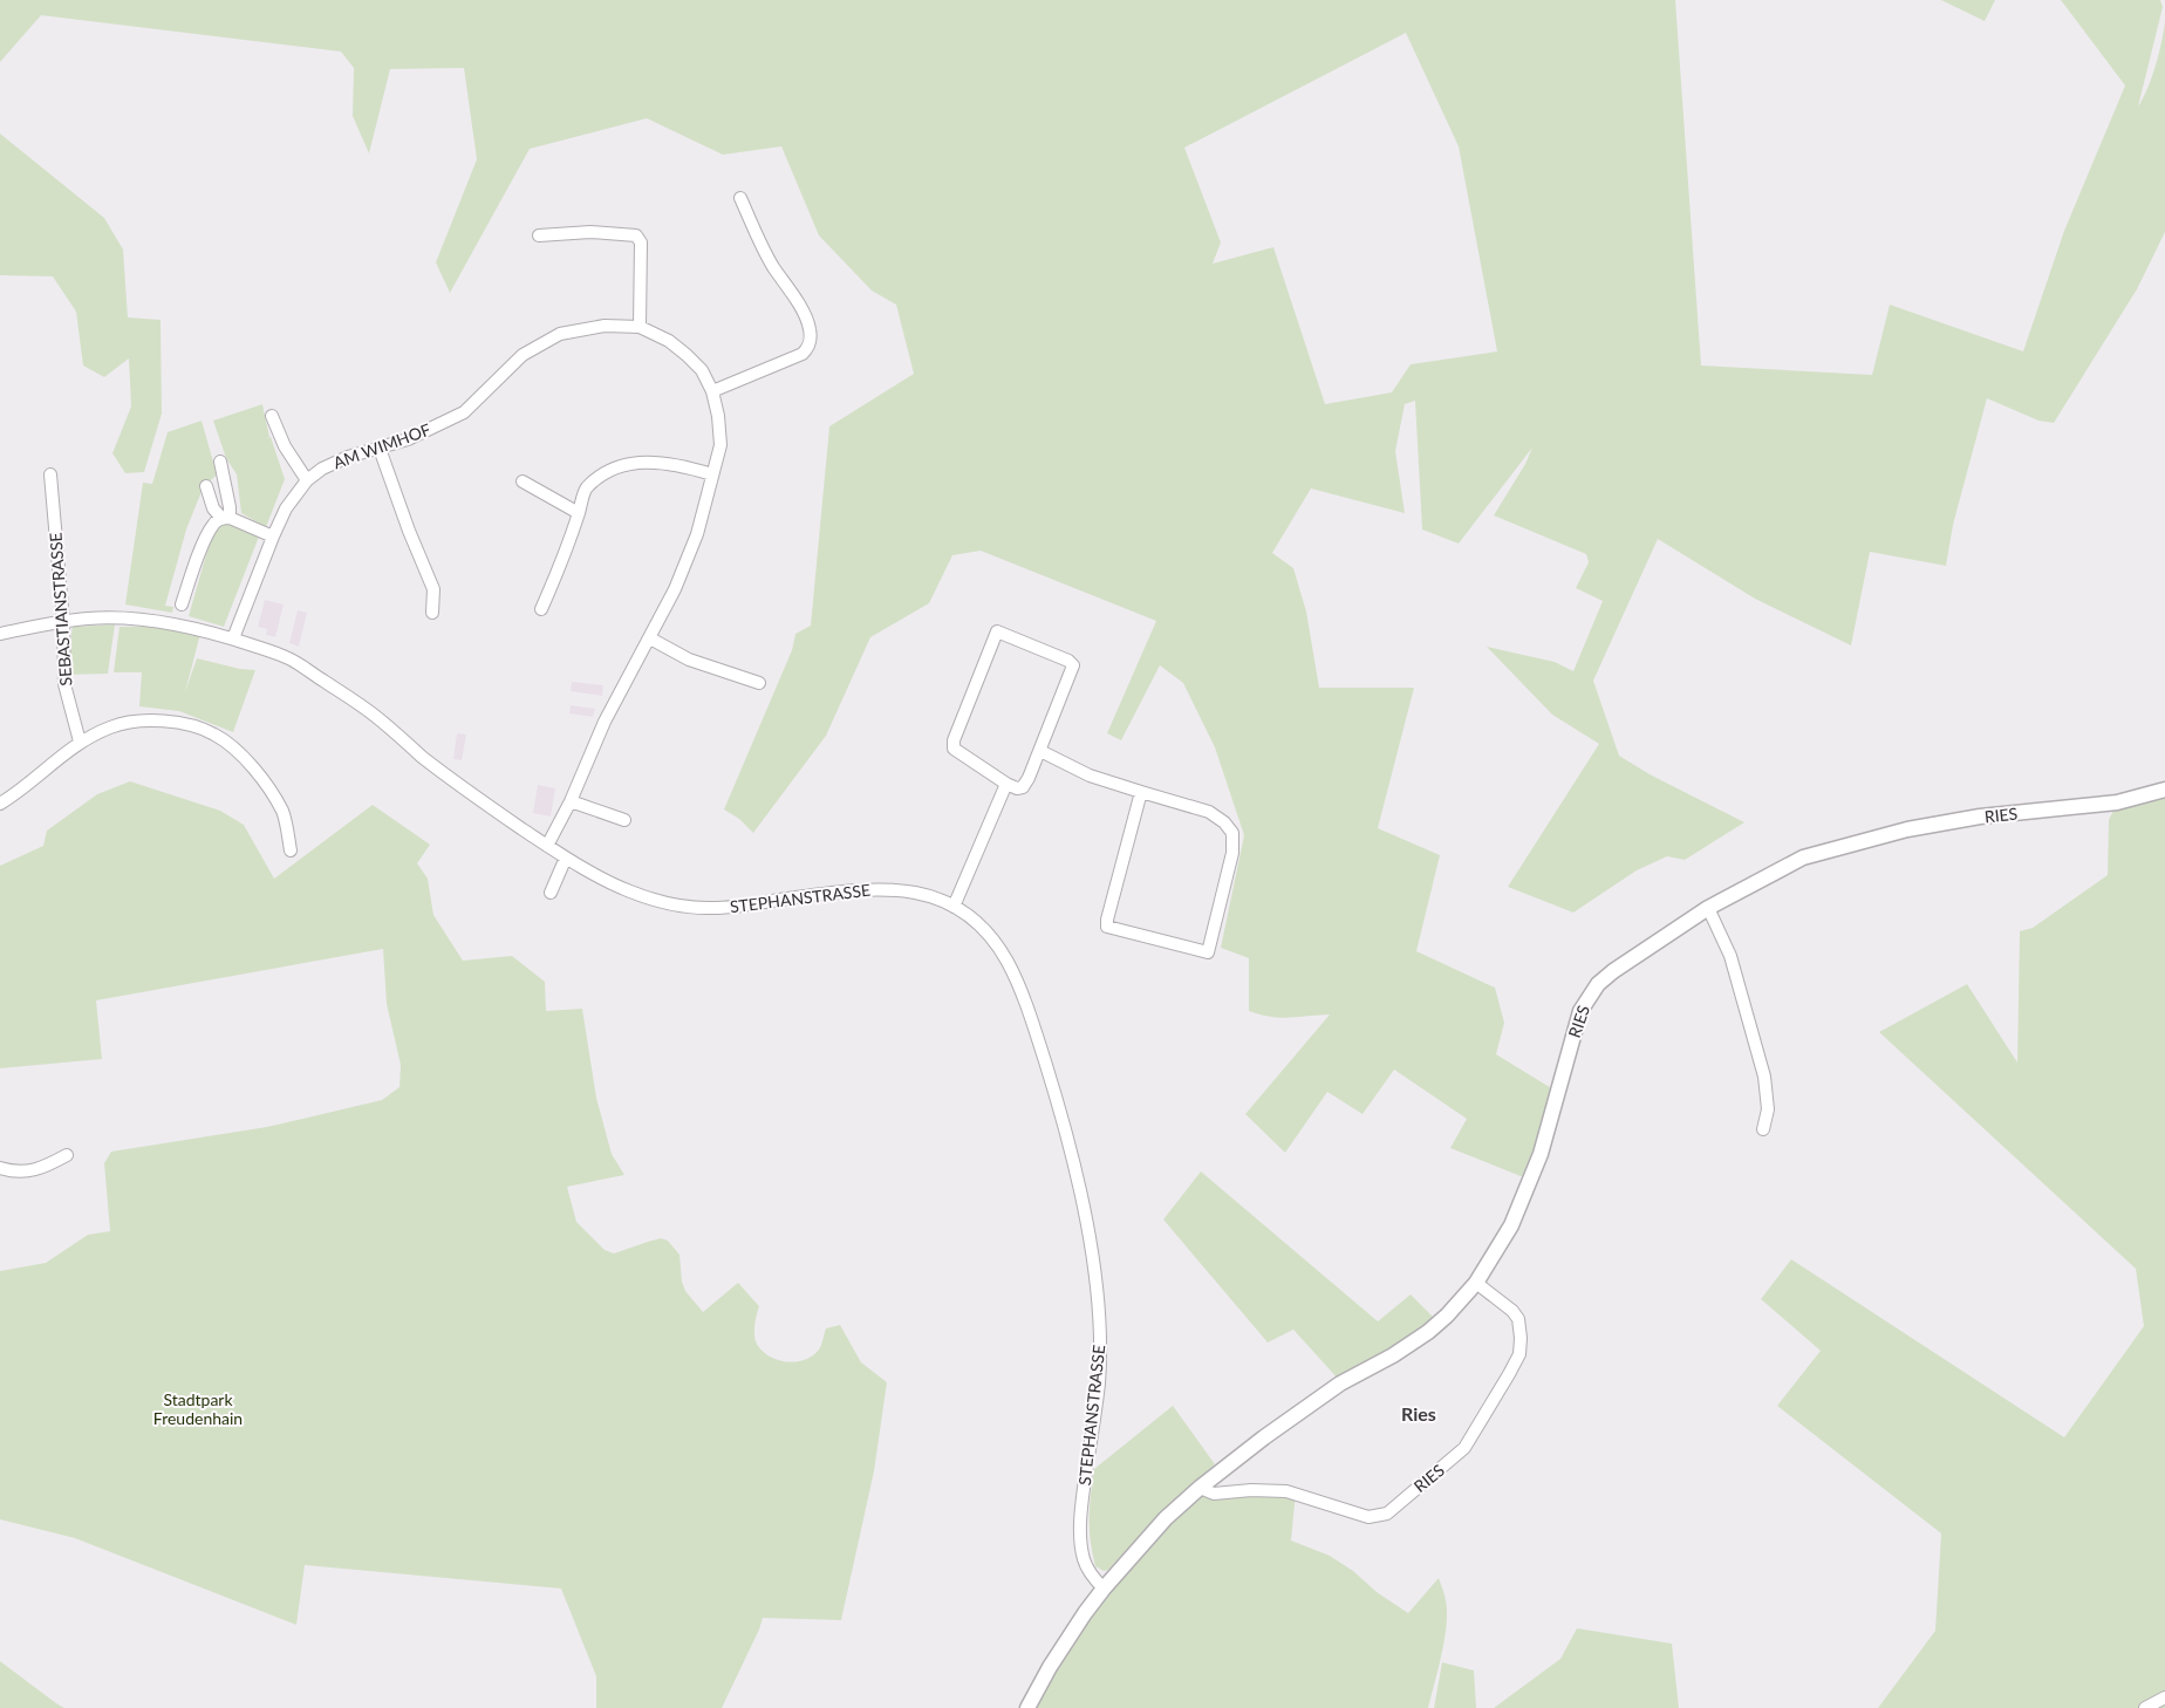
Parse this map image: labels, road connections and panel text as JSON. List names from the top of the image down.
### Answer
{
  "streets": {
    "street": [
      "AM WIMHOF",
      "SEBASTIANSTRASSE",
      "RIES",
      "STEPHANSTRASSE"
    ]
  },
  "crossings": [
    ["AM WIMHOF", "STEPHANSTRASSE"],
    ["SEBASTIANSTRASSE", "STEPHANSTRASSE"],
    ["RIES", "STEPHANSTRASSE"]
  ],
  "districts": ["Ries"],
  "parks": ["Stadtpark Freudenhain"]
}
